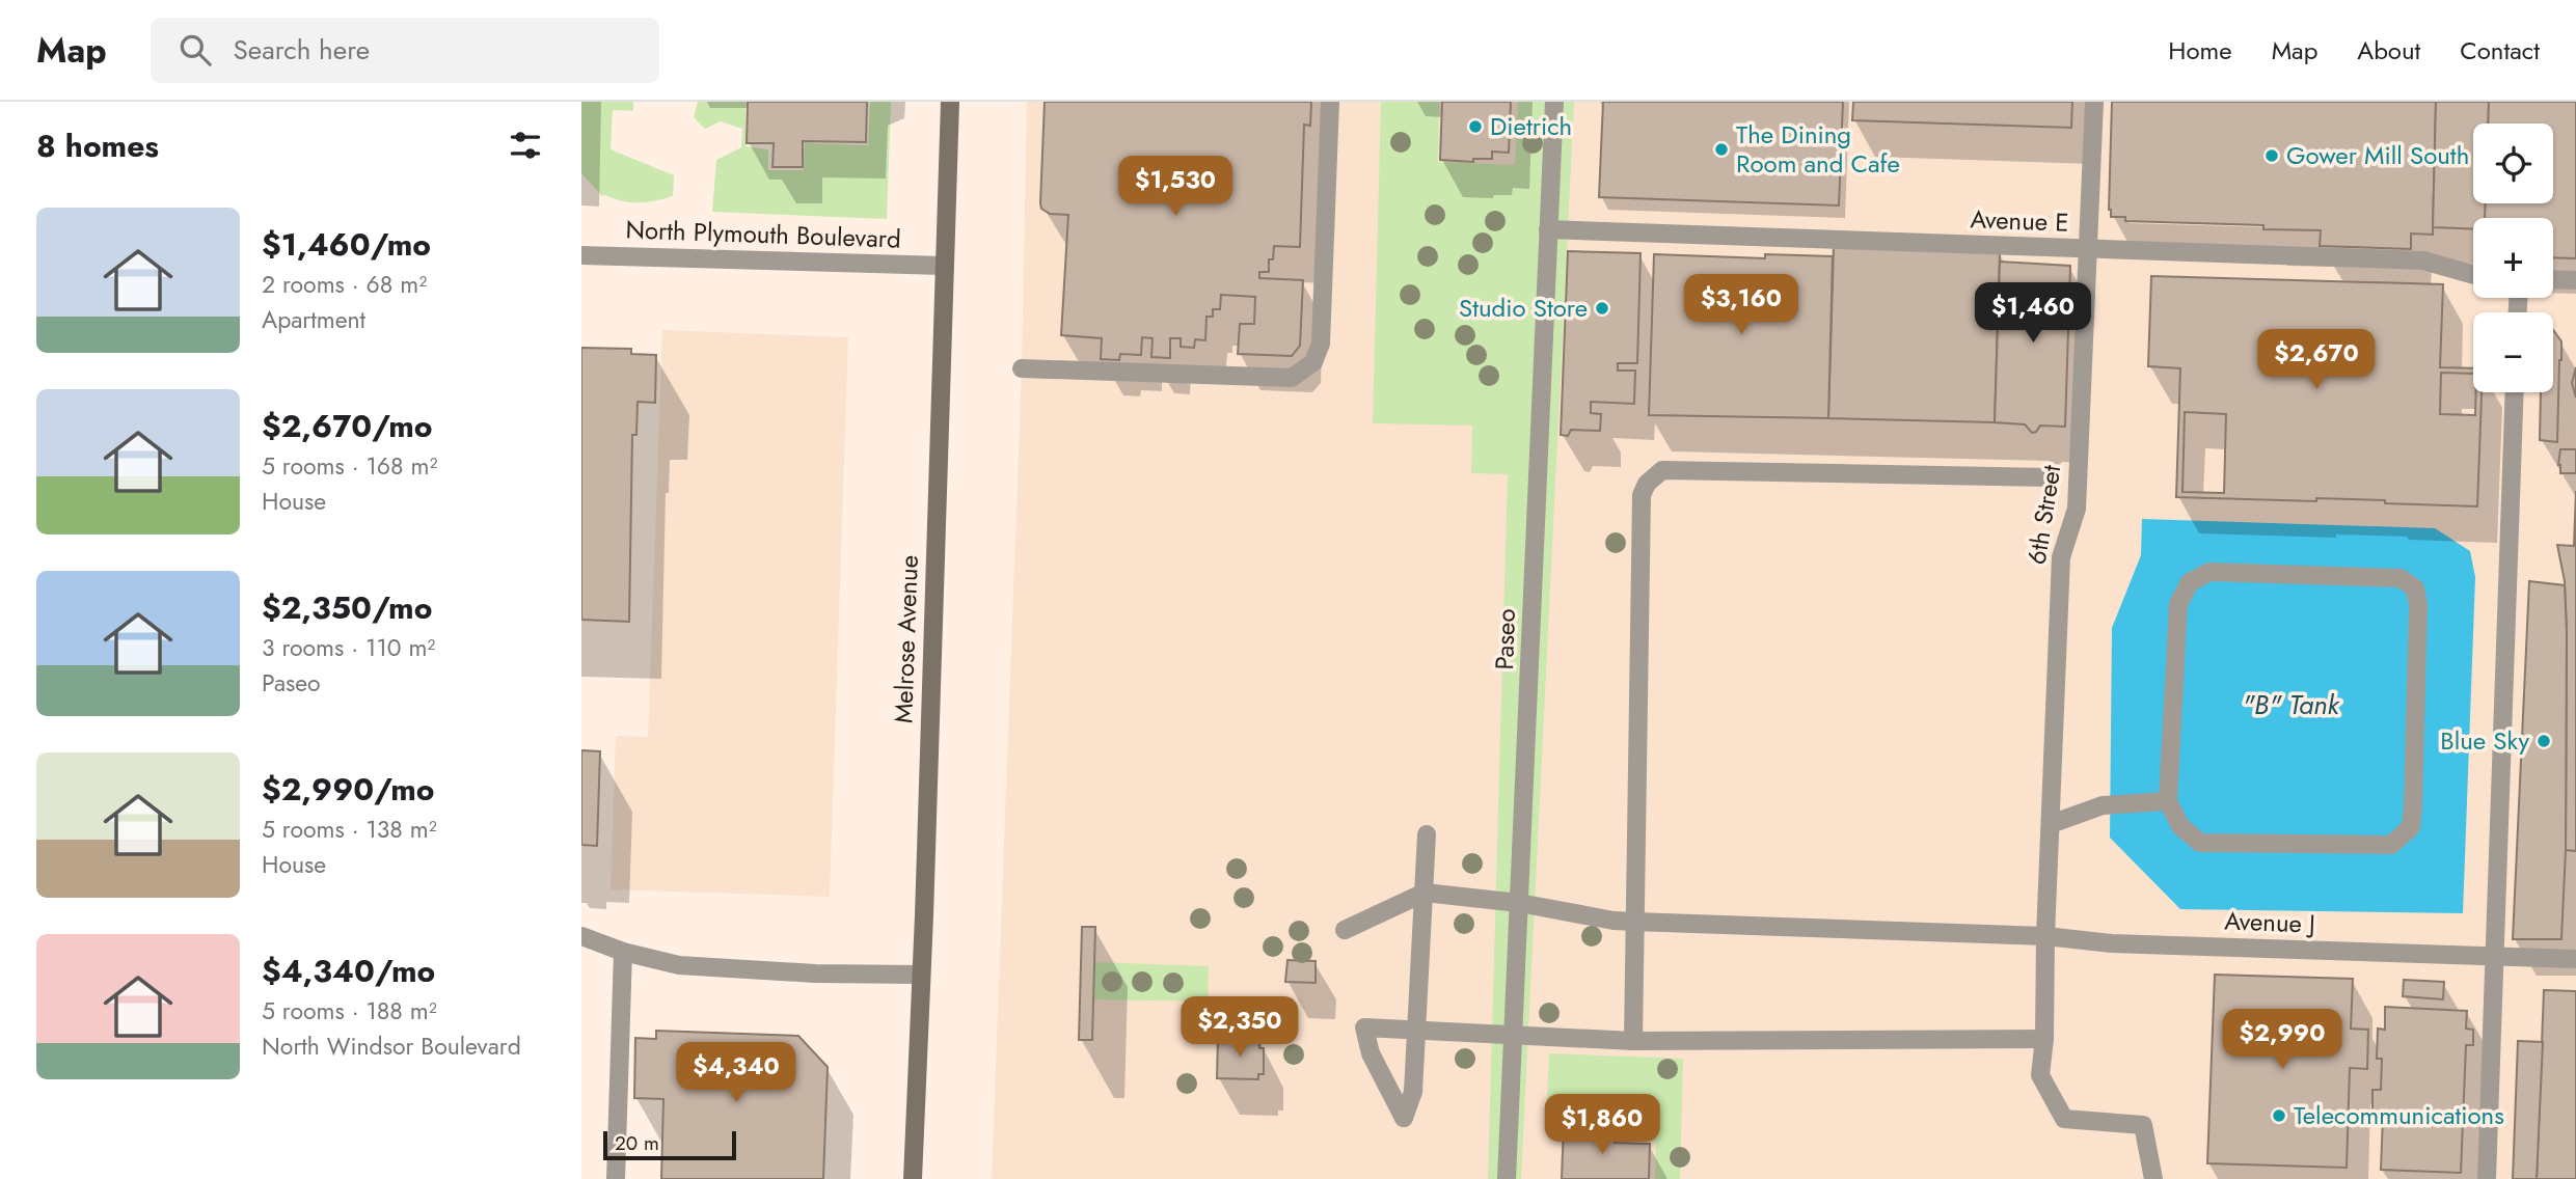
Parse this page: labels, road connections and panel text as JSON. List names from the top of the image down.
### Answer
{
  "streets": {
    "main road": ["Melrose Avenue"],
    "street": [
      "Avenue E",
      "North Plymouth Boulevard",
      "6th Street",
      "Paseo",
      "Avenue J"
    ]
  },
  "crossings": [
    ["Avenue E", "6th Street"],
    ["Avenue E", "Paseo"],
    ["North Plymouth Boulevard", "Melrose Avenue"],
    ["6th Street", "Avenue J"],
    ["Paseo", "Avenue J"]
  ],
  "water": ["\"B\" Tank"],
  "places": [
    "Dietrich",
    "The Dining Room and Cafe",
    "Gower Mill South",
    "Studio Store",
    "Blue Sky",
    "Telecommunications"
  ],
  "scale_bar": "20 m",
  "page": {
    "header": "Map",
    "search": "Search here",
    "nav": [
      "Home",
      "Map",
      "About",
      "Contact"
    ],
    "heading": "8 homes",
    "map_buttons": ["+", "−"],
    "price": [
      "$1,530",
      "$3,160",
      "$1,460",
      "$2,670",
      "$2,350",
      "$2,990",
      "$4,340",
      "$1,860"
    ],
    "list": [
      {
        "name": "$1,460/mo",
        "note": "2 rooms · 68 m² · Apartment"
      },
      {
        "name": "$2,670/mo",
        "note": "5 rooms · 168 m² · House"
      },
      {
        "name": "$2,350/mo",
        "note": "3 rooms · 110 m² · Paseo"
      },
      {
        "name": "$2,990/mo",
        "note": "5 rooms · 138 m² · House"
      },
      {
        "name": "$4,340/mo",
        "note": "5 rooms · 188 m² · North Windsor Boulevard"
      }
    ],
    "scale": "20 m"
  }
}
